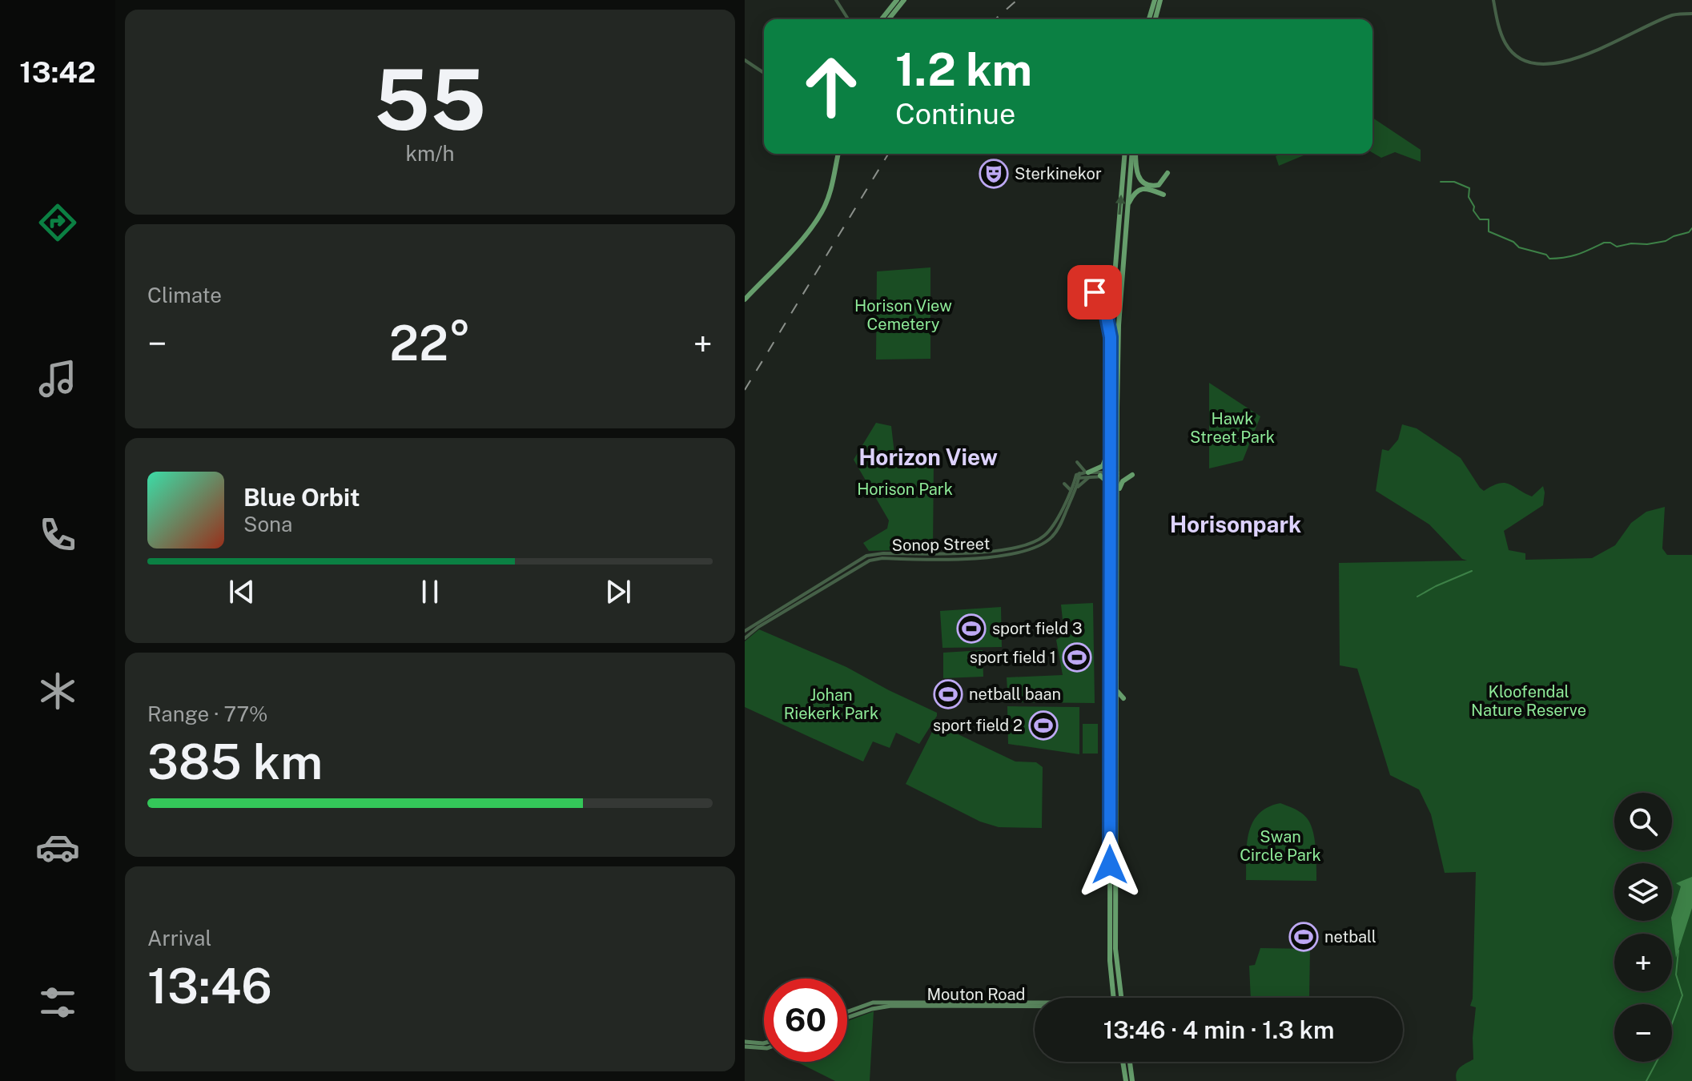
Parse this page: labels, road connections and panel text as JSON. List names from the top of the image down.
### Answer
{
  "streets": {
    "main road": ["Mouton Road"],
    "street": ["Sonop Street"]
  },
  "districts": ["Horizon View", "Horisonpark"],
  "parks": [
    "Horison View Cemetery",
    "Hawk Street Park",
    "Horison Park",
    "Kloofendal Nature Reserve",
    "Johan Riekerk Park",
    "Swan Circle Park"
  ],
  "places": {
    "theatre": ["Sterkinekor"],
    "sports": [
      "sport field 3",
      "sport field 1",
      "netball baan",
      "sport field 2",
      "netball"
    ]
  },
  "page": {
    "tabs": "13:42",
    "tile": [
      ["55", "km/h"],
      "Climate",
      ["Range · 77%", "385 km"],
      ["Arrival", "13:46"]
    ],
    "turn": ["1.2 km", "Continue"],
    "heat": ["−", "22°", "+"],
    "song": ["Blue Orbit", "Sona"],
    "map_buttons": ["+", "−"],
    "limit": "60",
    "trip": "13:46 · 4 min · 1.3 km"
  }
}
